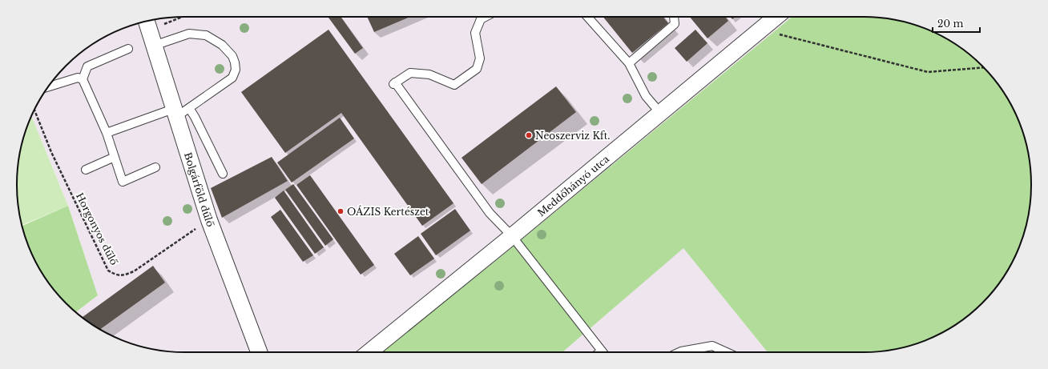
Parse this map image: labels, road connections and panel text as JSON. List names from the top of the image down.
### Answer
{
  "streets": {
    "street": ["Meddőhányó utca", "Bolgárföld dűlő"],
    "path": ["Horgonyos dűlő"]
  },
  "crossings": [
    ["Bolgárföld dűlő", "Horgonyos dűlő"]
  ],
  "places": ["Neoszerviz Kft.", "OÁZIS Kertészet"],
  "scale_bar": "20 m"
}
